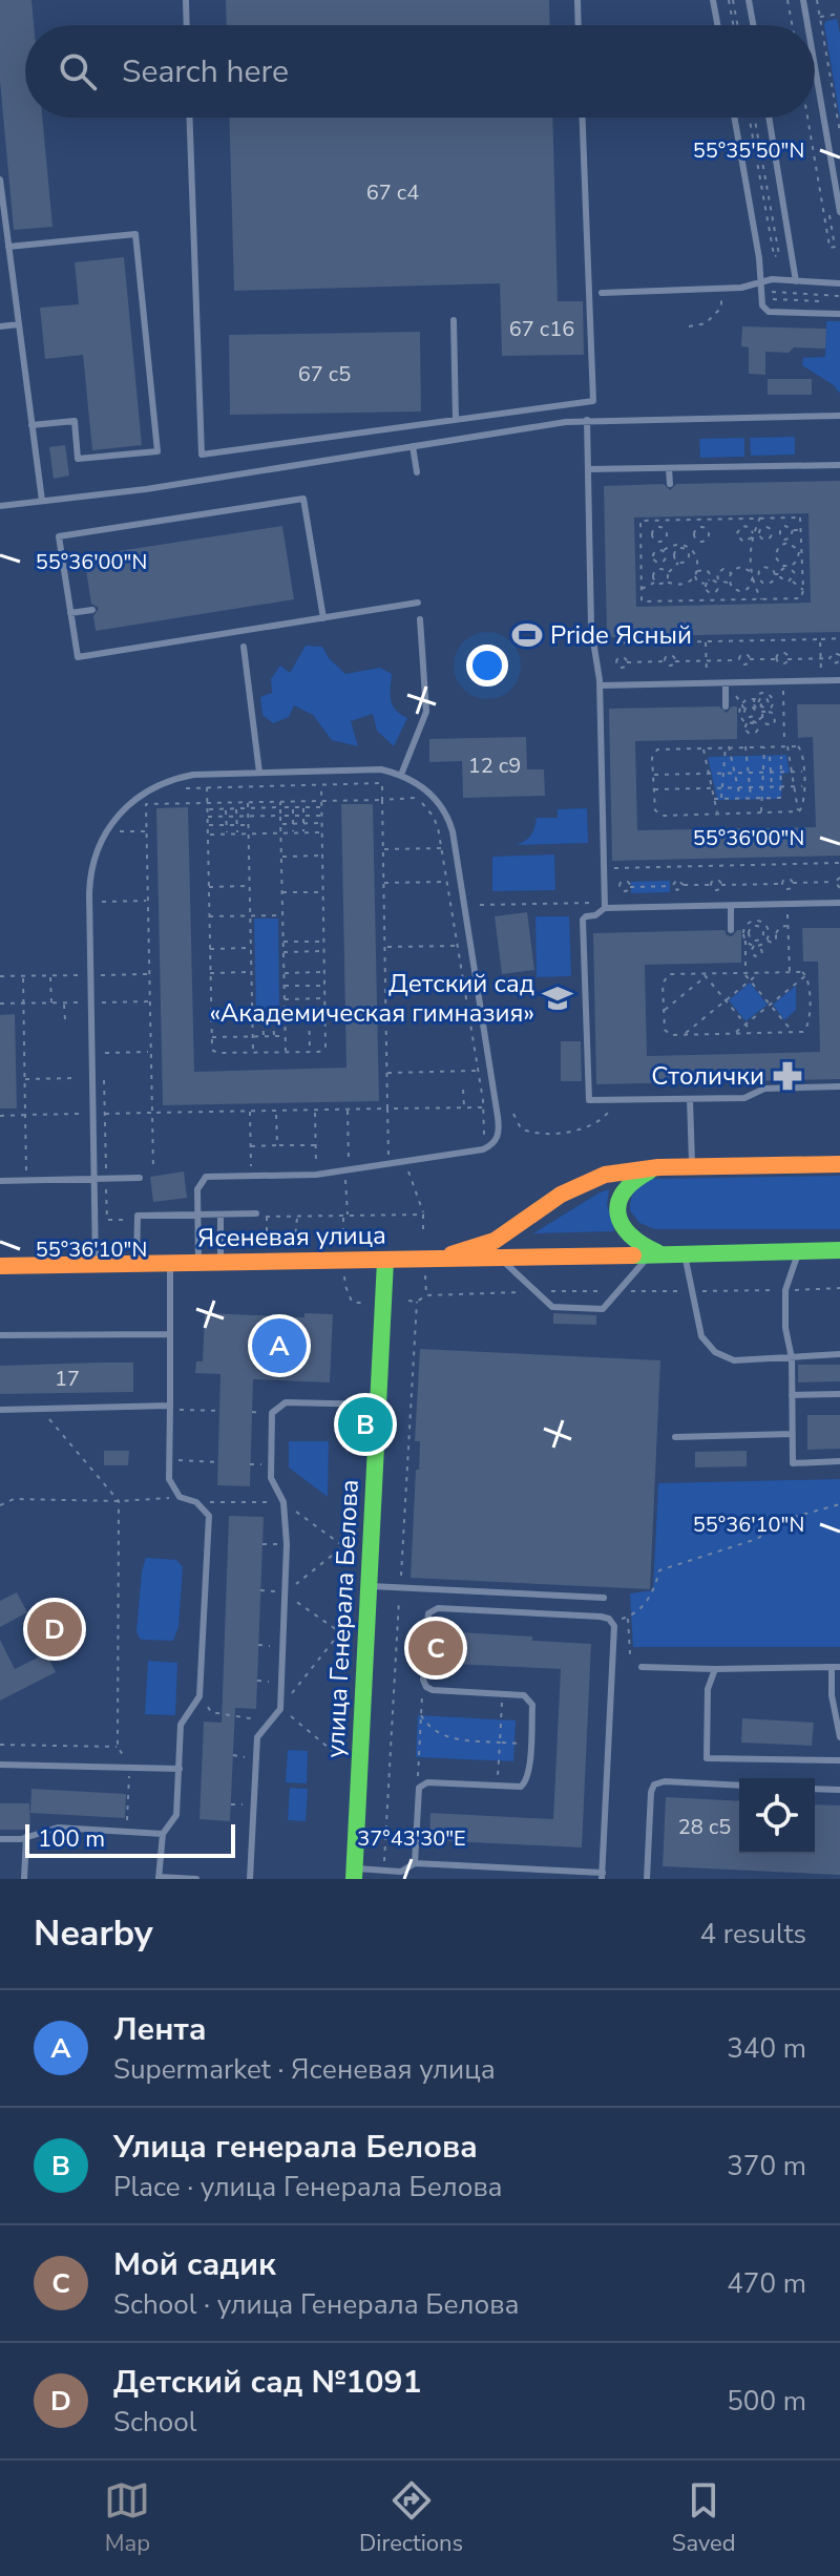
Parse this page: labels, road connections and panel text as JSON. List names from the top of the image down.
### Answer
{
  "streets": {
    "main road": ["Ясеневая улица", "улица Генерала Белова"]
  },
  "crossings": [
    ["Ясеневая улица", "улица Генерала Белова"]
  ],
  "places": {
    "sports": ["Pride Ясный"],
    "school or university": ["Детский сад «Академическая гимназия»"],
    "pharmacy": ["Столички"]
  },
  "house_numbers": [
    "67 с4",
    "67 с16",
    "67 с5",
    "12 с9",
    "17",
    "28 c5"
  ],
  "scale_bar": "100 m",
  "page": {
    "search": "Search here",
    "pins": [
      "A",
      "B",
      "D",
      "C"
    ],
    "scale": "100 m",
    "heading": ["Nearby", "4 results"],
    "list": [
      {
        "mark": "A",
        "name": "Лента",
        "note": "Supermarket · Ясеневая улица",
        "value": "340 m"
      },
      {
        "mark": "B",
        "name": "Улица генерала Белова",
        "note": "Place · улица Генерала Белова",
        "value": "370 m"
      },
      {
        "mark": "C",
        "name": "Мой садик",
        "note": "School · улица Генерала Белова",
        "value": "470 m"
      },
      {
        "mark": "D",
        "name": "Детский сад №1091",
        "note": "School",
        "value": "500 m"
      }
    ],
    "nav": ["Map", "Directions", "Saved"]
  },
  "coordinates": [
    "55°35'50\"N",
    "55°36'00\"N",
    "55°36'10\"N",
    "37°43'30\"E"
  ]
}
